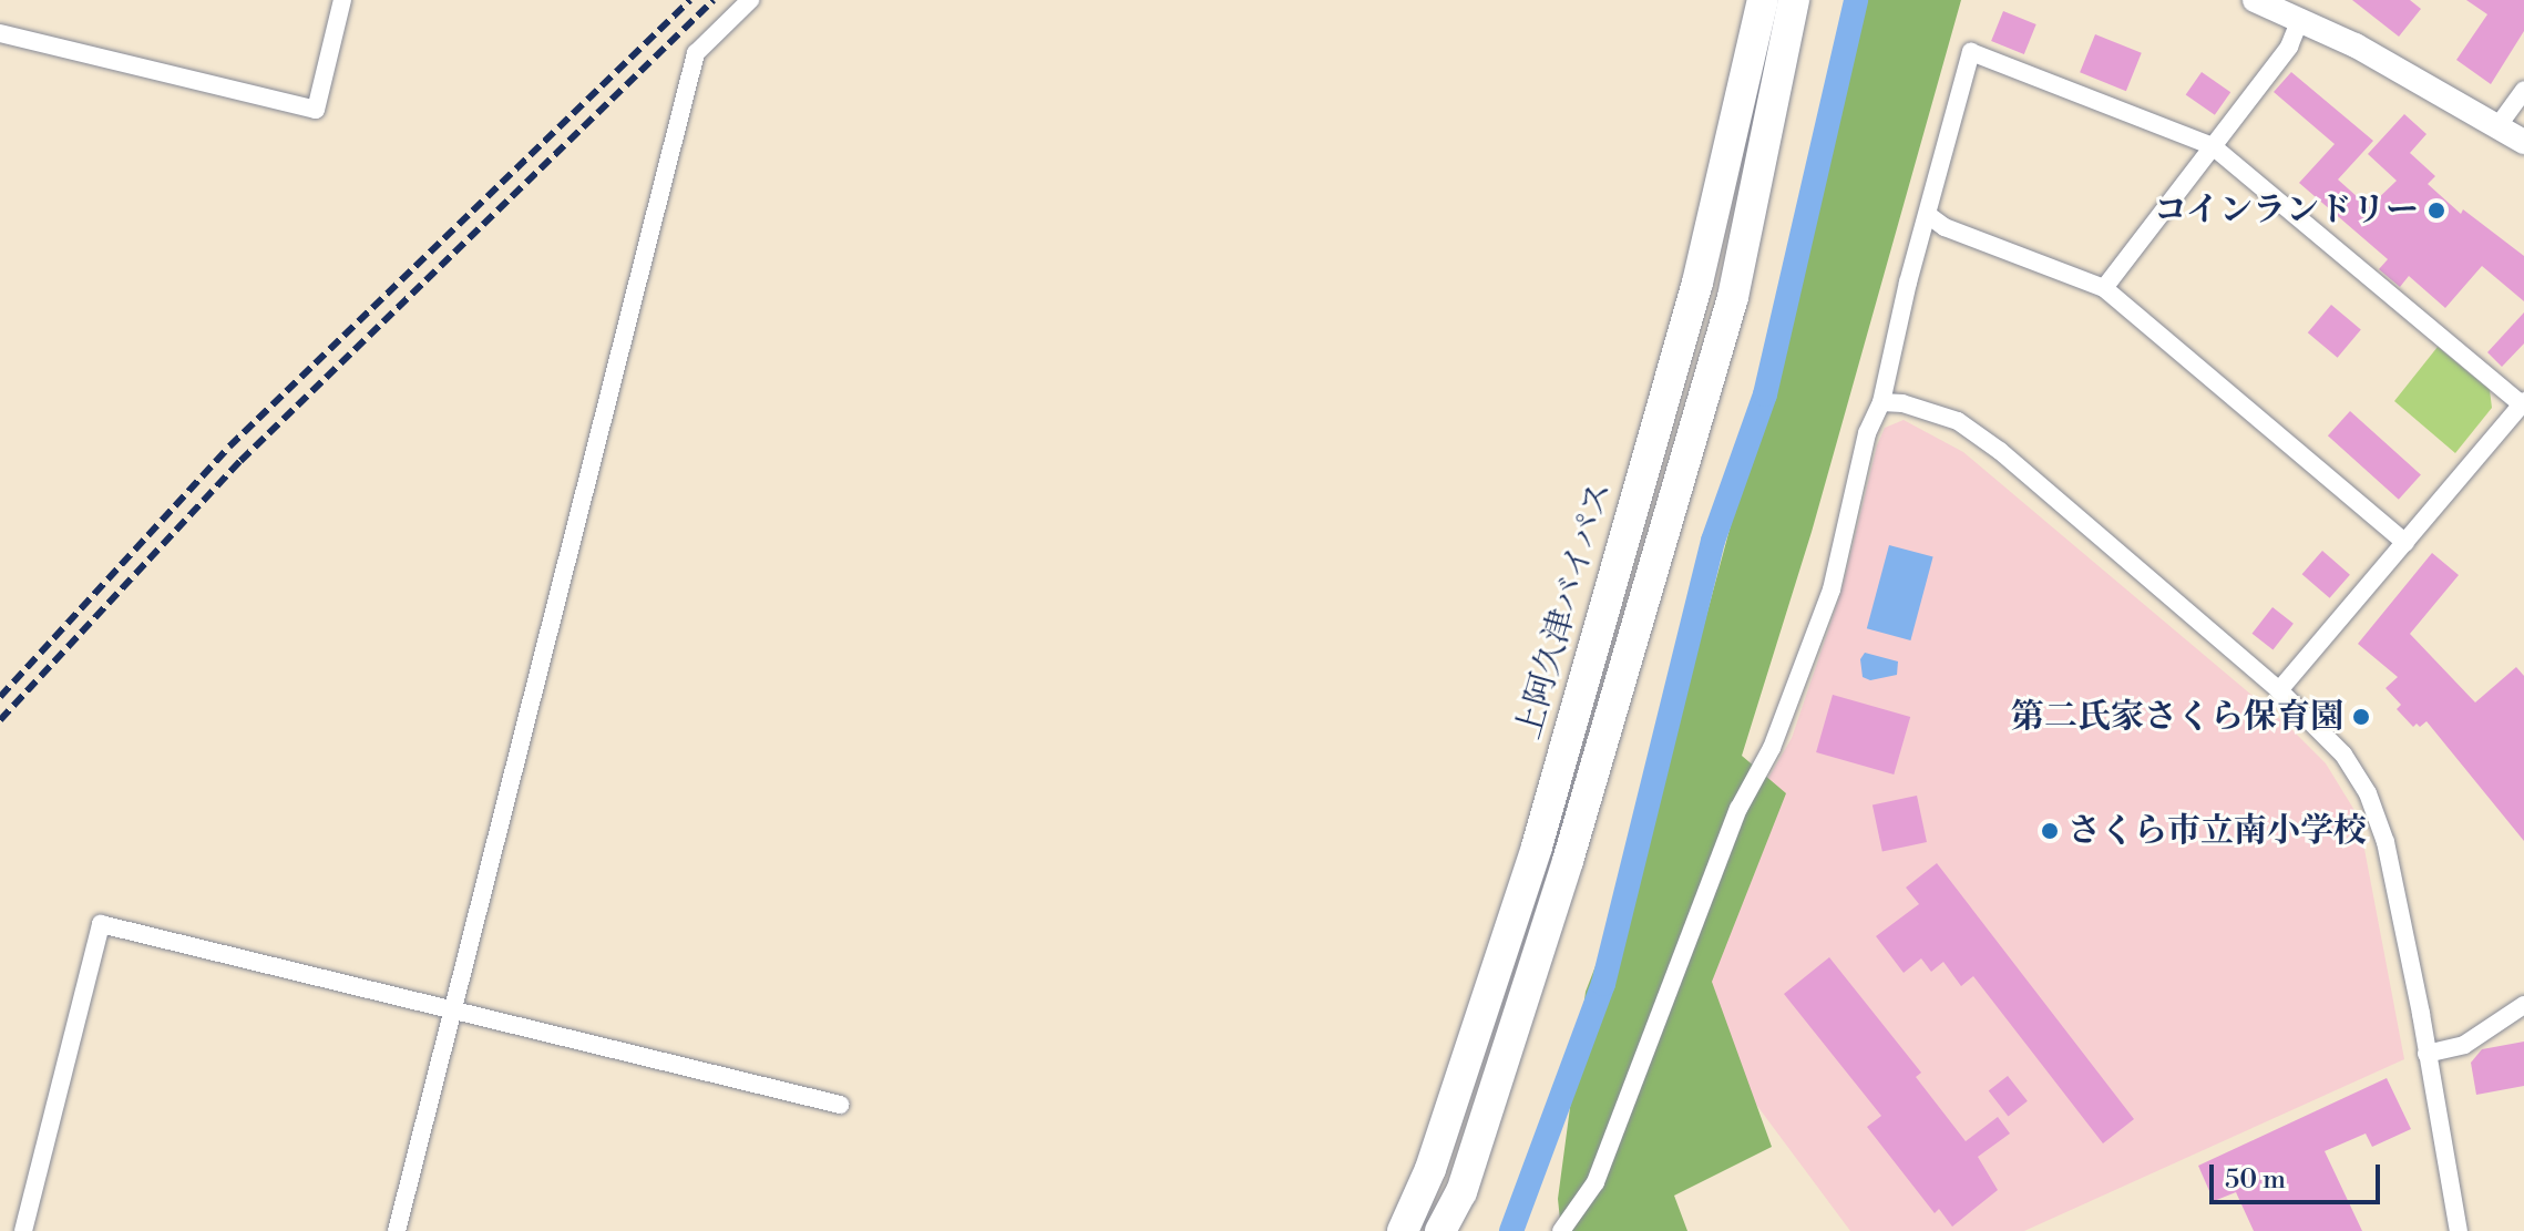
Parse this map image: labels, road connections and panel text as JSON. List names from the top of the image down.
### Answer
{
  "streets": {
    "highway": ["上阿久津バイパス"]
  },
  "places": ["コインランドリー", "第二氏家さくら保育園", "さくら市立南小学校"],
  "scale_bar": "50 m"
}
